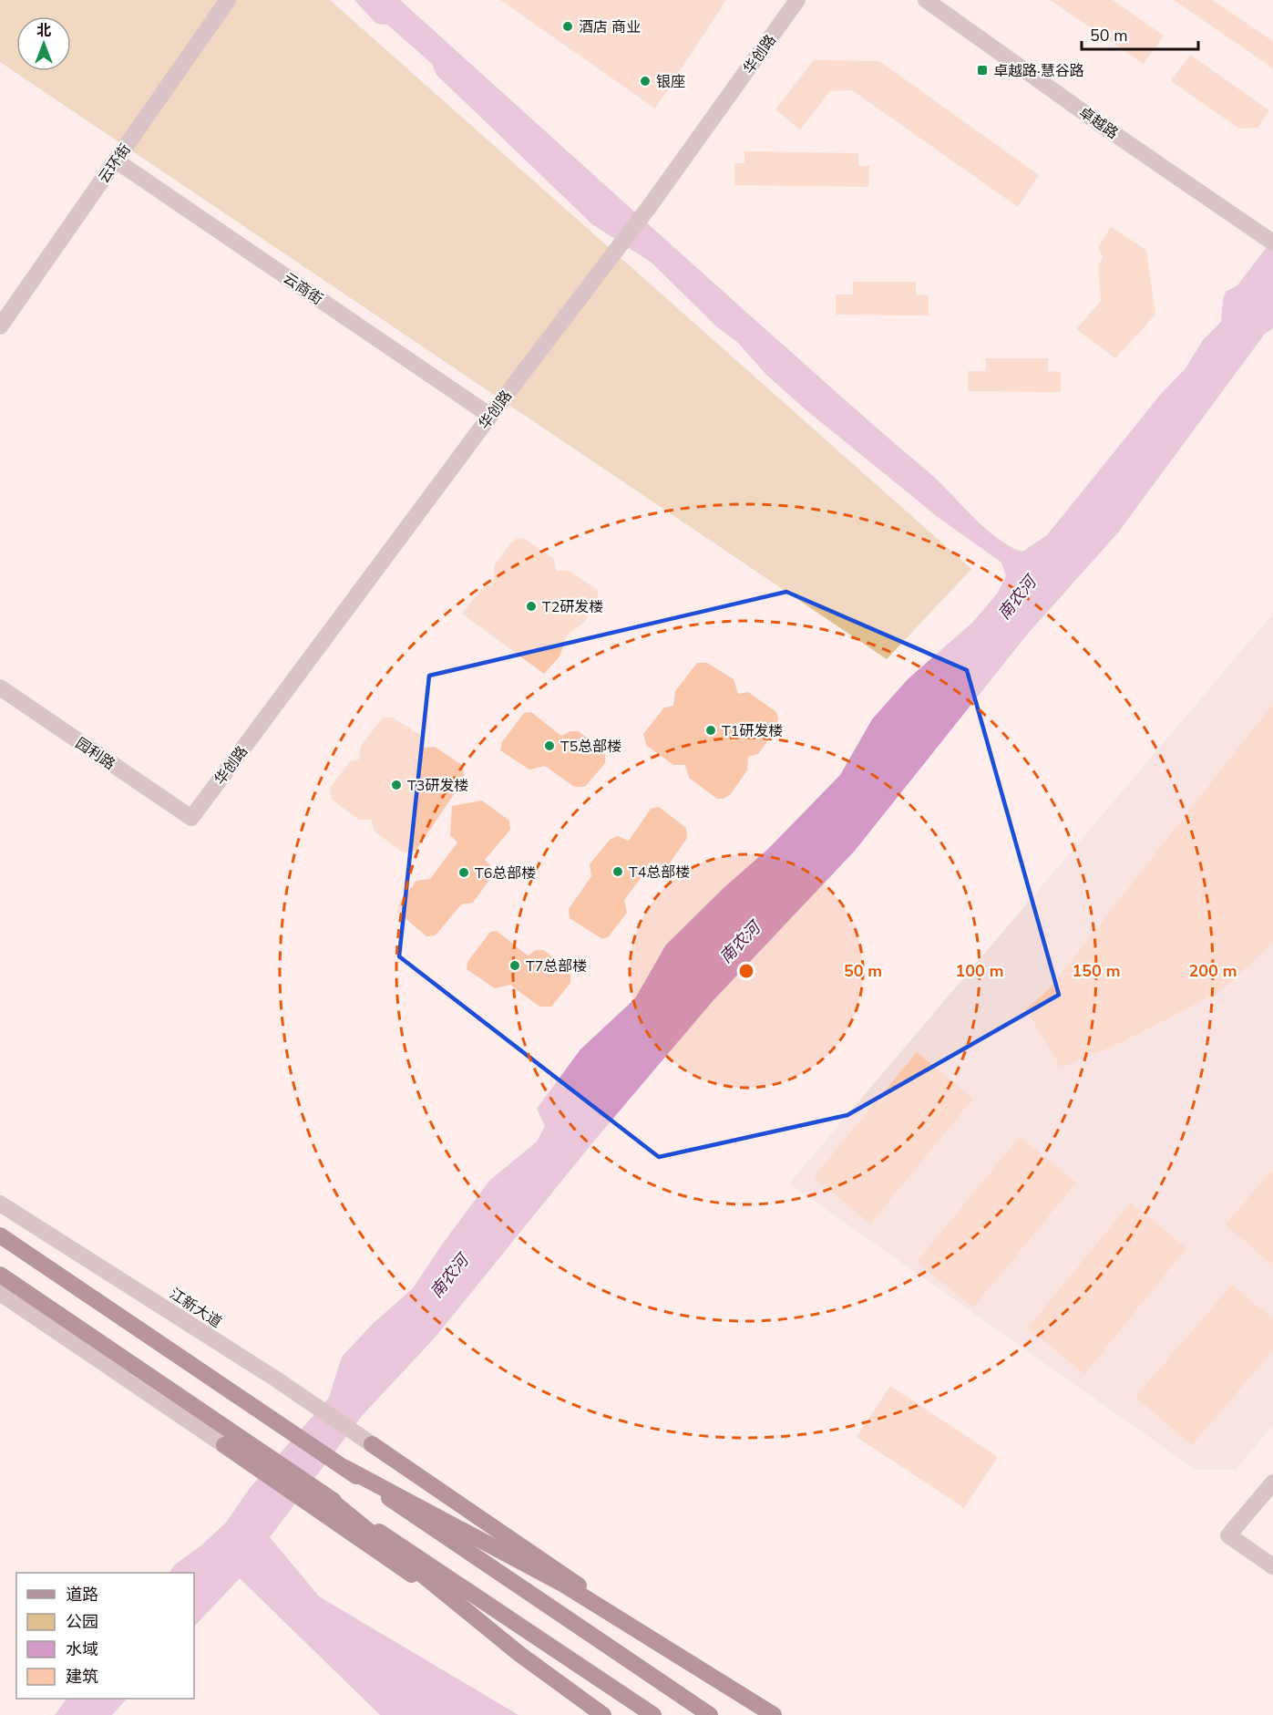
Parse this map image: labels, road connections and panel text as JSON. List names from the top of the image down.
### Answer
{
  "streets": {
    "street": [
      "华创路",
      "卓越路",
      "云环街",
      "云商街",
      "园利路",
      "江新大道"
    ]
  },
  "crossings": [
    ["华创路", "云商街"],
    ["华创路", "园利路"],
    ["云环街", "云商街"]
  ],
  "water": ["南农河"],
  "places": {
    "other": [
      "酒店 商业",
      "银座",
      "T2研发楼",
      "T1研发楼",
      "T5总部楼",
      "T3研发楼",
      "T4总部楼",
      "T6总部楼",
      "T7总部楼"
    ],
    "transit": ["卓越路·慧谷路"]
  },
  "legend": [
    "道路",
    "公园",
    "水域",
    "建筑"
  ],
  "scale_bar": "50 m",
  "north": "top",
  "rings": [
    "50 m",
    "100 m",
    "150 m",
    "200 m"
  ]
}
